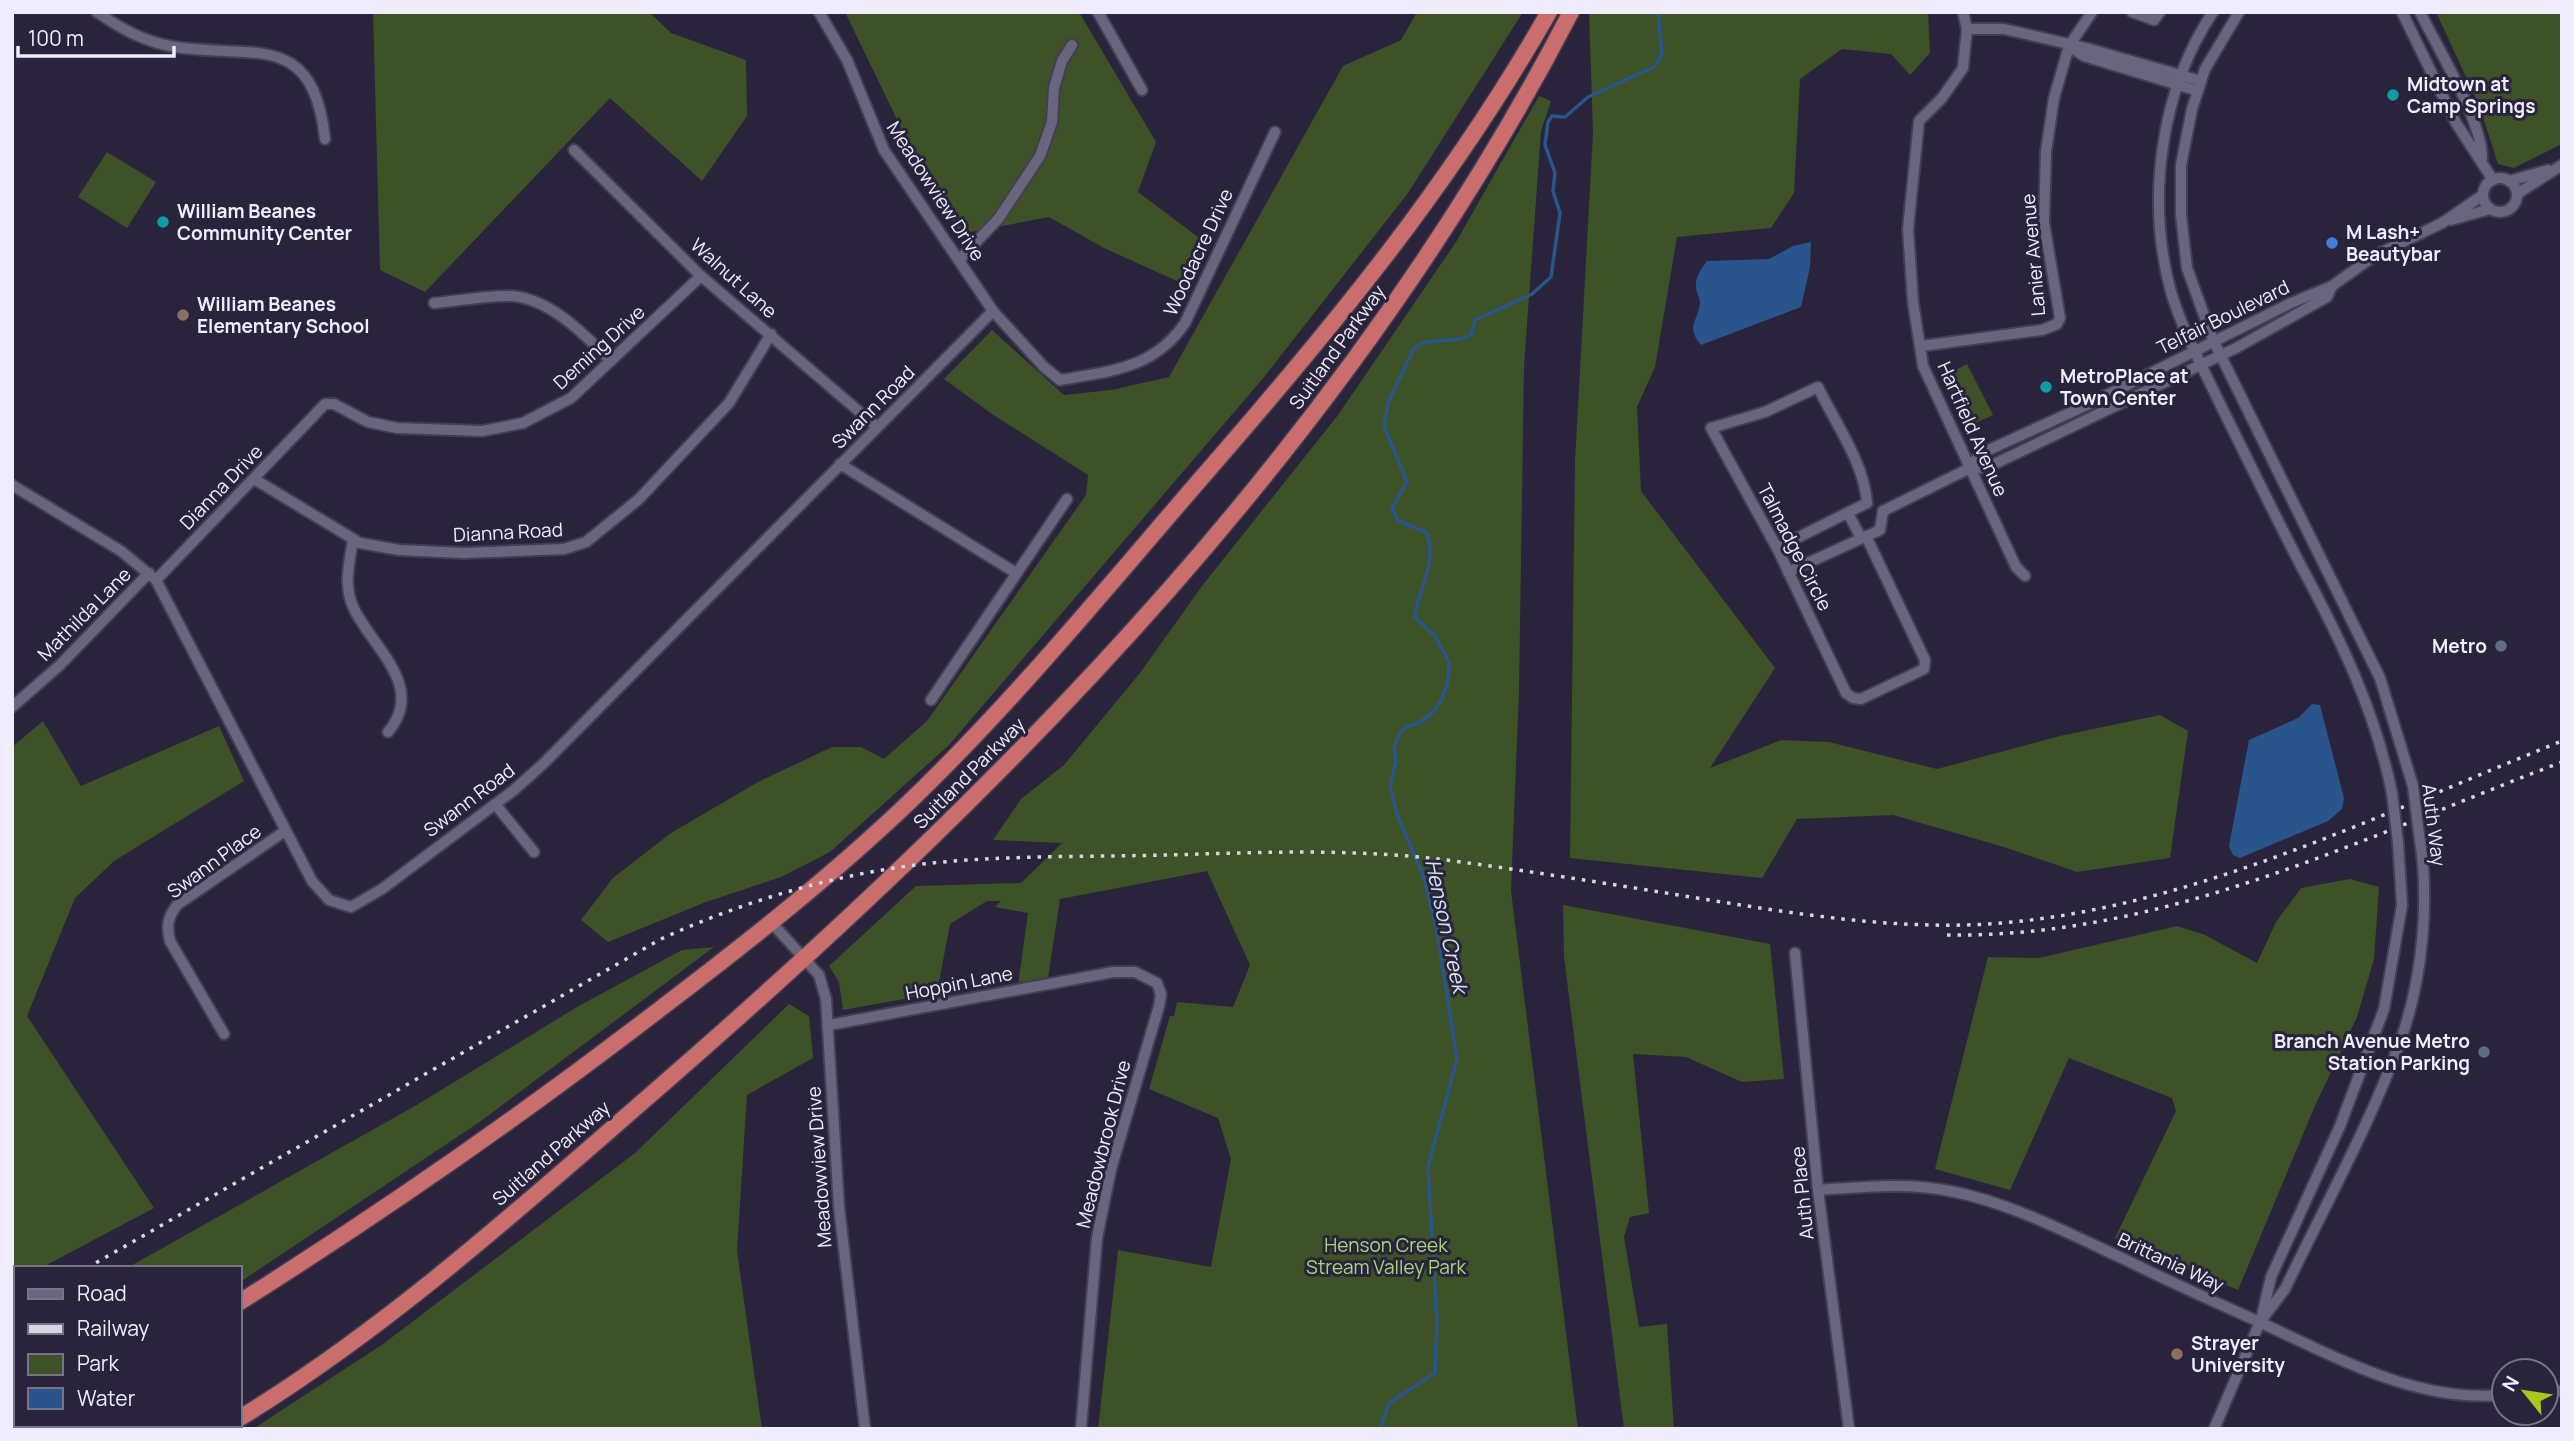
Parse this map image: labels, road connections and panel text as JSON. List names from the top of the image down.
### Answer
{
  "streets": {
    "highway": ["Suitland Parkway"],
    "street": [
      "Meadowview Drive",
      "Woodacre Drive",
      "Lanier Avenue",
      "Walnut Lane",
      "Telfair Boulevard",
      "Deming Drive",
      "Swann Road",
      "Hartfield Avenue",
      "Dianna Drive",
      "Dianna Road",
      "Talmadge Circle",
      "Mathilda Lane",
      "Auth Way",
      "Swann Place",
      "Hoppin Lane",
      "Meadowbrook Drive",
      "Auth Place",
      "Brittania Way"
    ]
  },
  "crossings": [
    ["Meadowview Drive", "Woodacre Drive"],
    ["Meadowview Drive", "Suitland Parkway"],
    ["Meadowview Drive", "Swann Road"],
    ["Meadowview Drive", "Hoppin Lane"],
    ["Woodacre Drive", "Swann Road"],
    ["Lanier Avenue", "Hartfield Avenue"],
    ["Walnut Lane", "Deming Drive"],
    ["Walnut Lane", "Swann Road"],
    ["Walnut Lane", "Dianna Road"],
    ["Telfair Boulevard", "Hartfield Avenue"],
    ["Telfair Boulevard", "Talmadge Circle"],
    ["Telfair Boulevard", "Auth Way"],
    ["Deming Drive", "Dianna Drive"],
    ["Swann Road", "Dianna Drive"],
    ["Swann Road", "Mathilda Lane"],
    ["Swann Road", "Swann Place"],
    ["Dianna Drive", "Dianna Road"],
    ["Dianna Drive", "Mathilda Lane"],
    ["Auth Way", "Brittania Way"],
    ["Hoppin Lane", "Meadowbrook Drive"],
    ["Auth Place", "Brittania Way"]
  ],
  "water": ["Henson Creek"],
  "parks": ["Henson Creek Stream Valley Park"],
  "places": [
    "Midtown at Camp Springs",
    "William Beanes Community Center",
    "M Lash+ Beautybar",
    "William Beanes Elementary School",
    "MetroPlace at Town Center",
    "Metro",
    "Branch Avenue Metro Station Parking",
    "Strayer University"
  ],
  "legend": [
    "Road",
    "Railway",
    "Park",
    "Water"
  ],
  "scale_bar": "100 m",
  "north": "top left"
}
